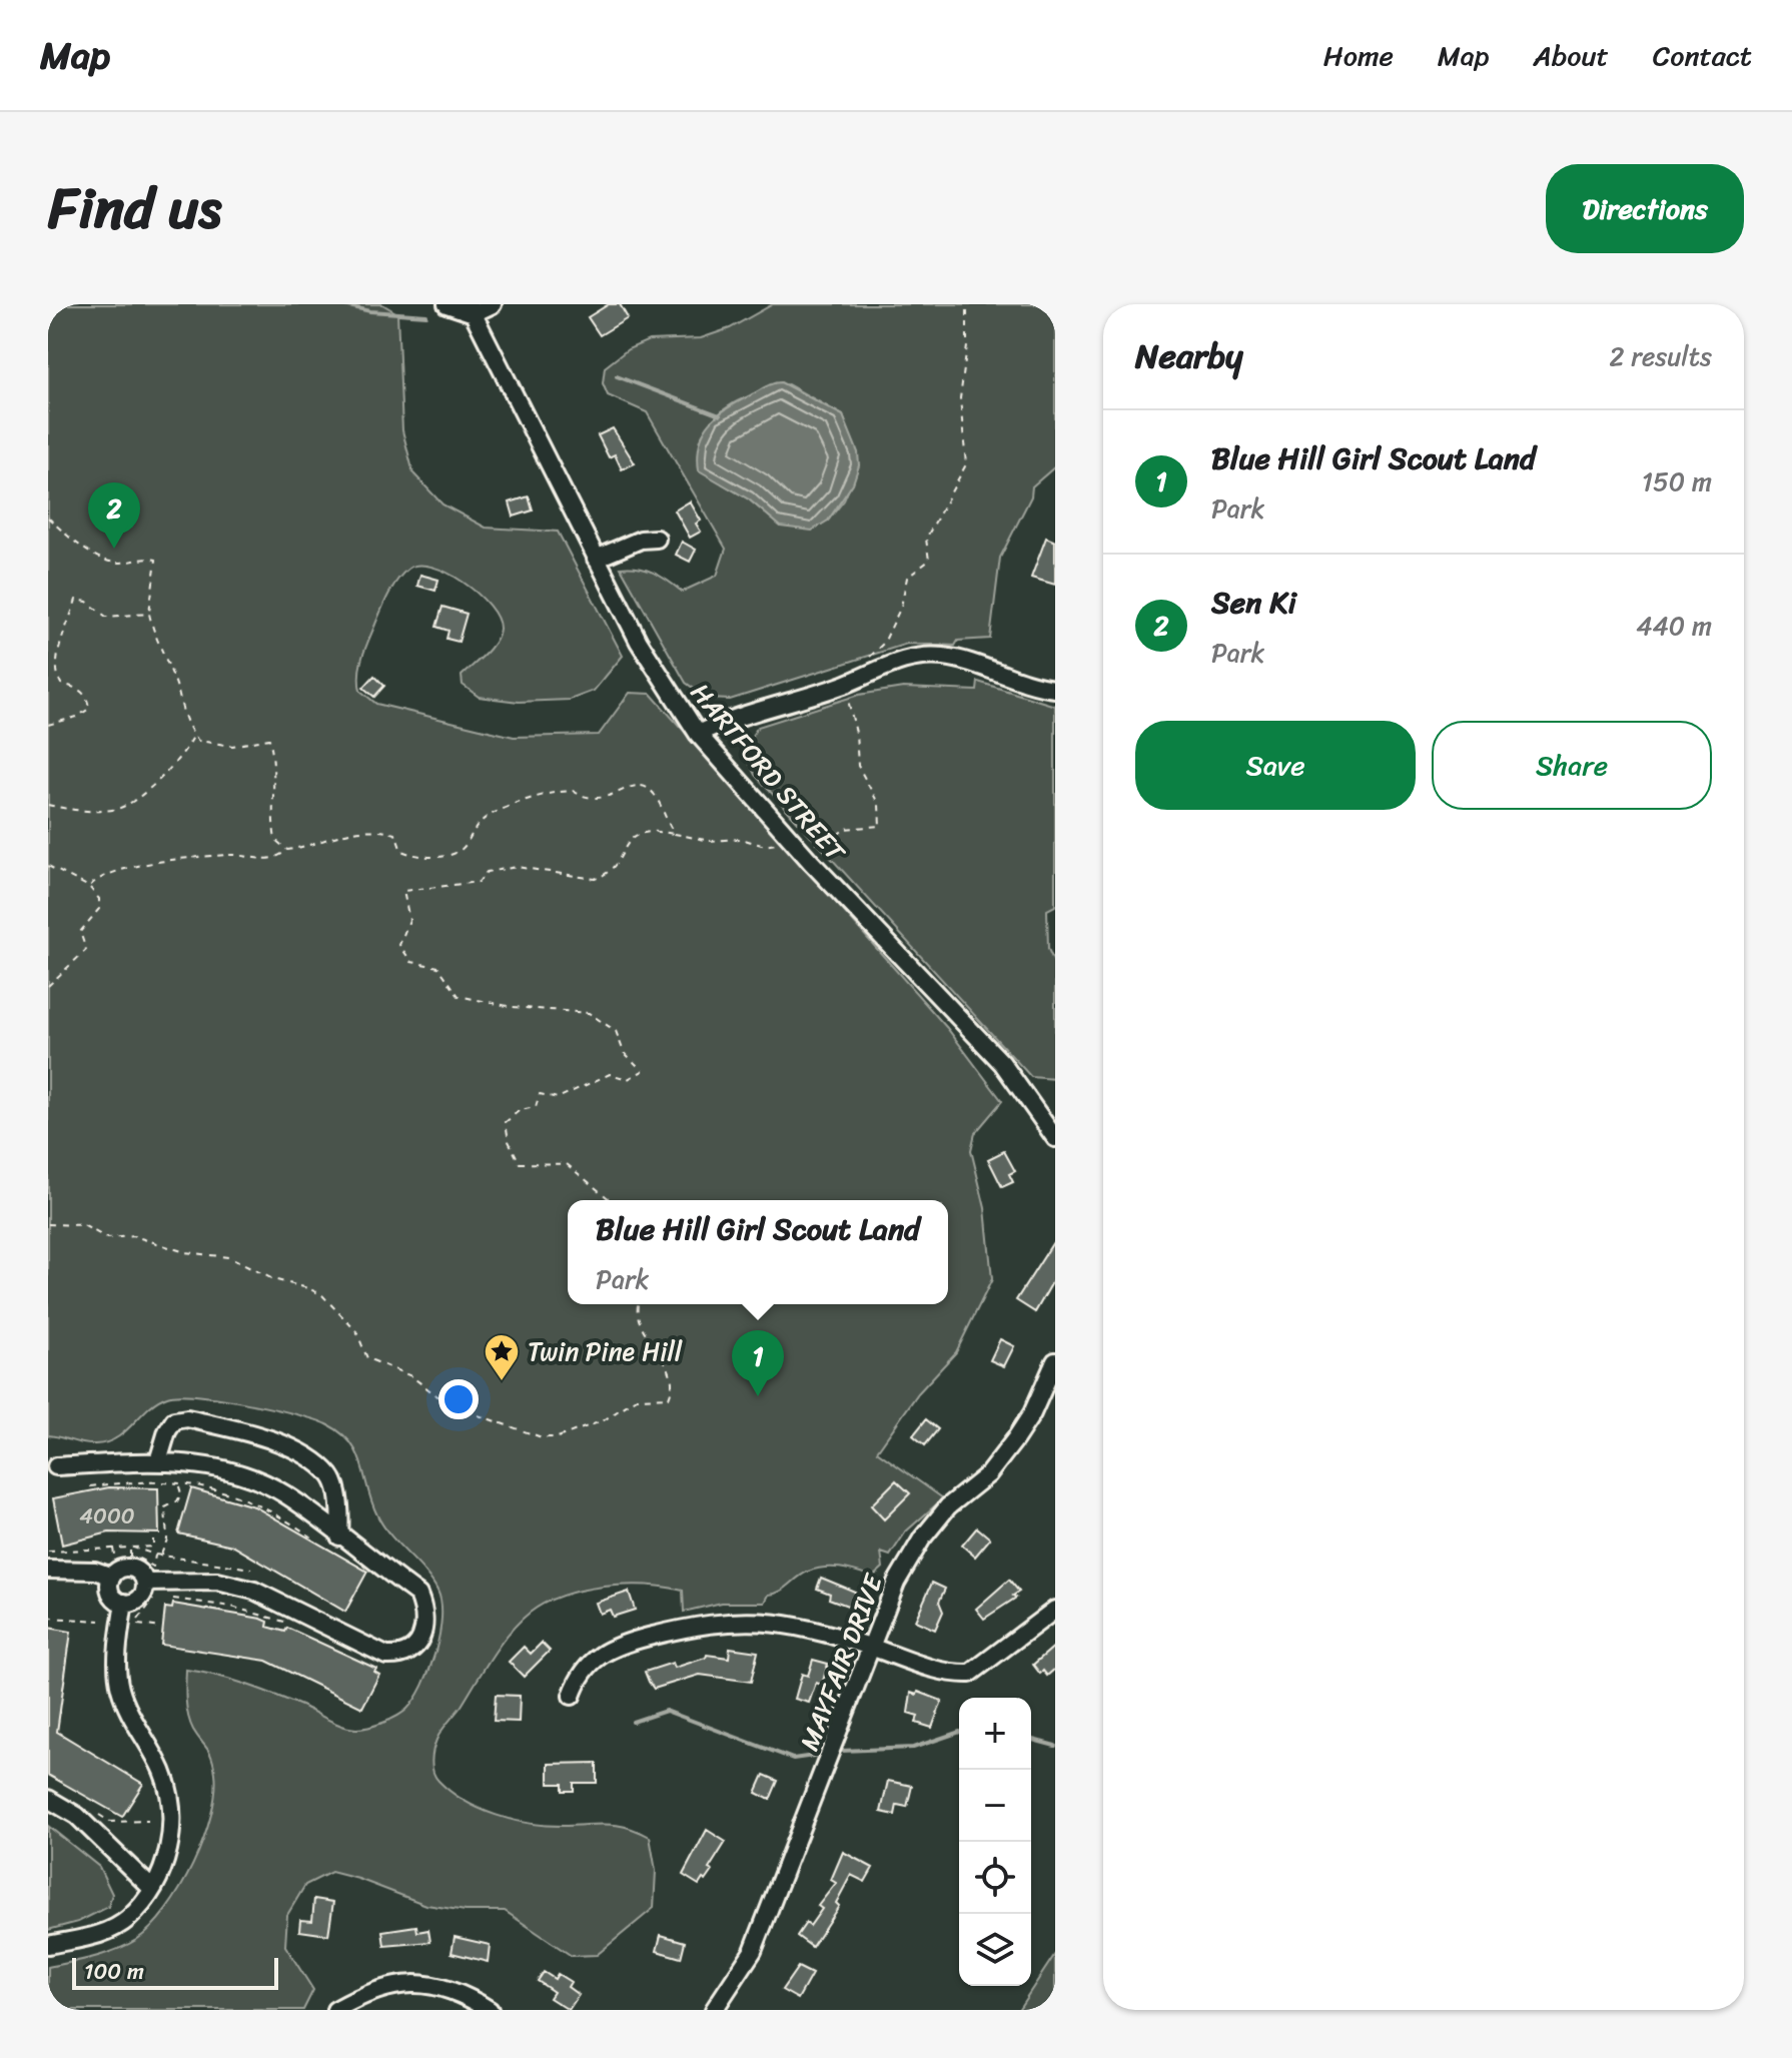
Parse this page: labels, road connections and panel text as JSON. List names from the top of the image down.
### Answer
{
  "streets": {
    "street": ["HARTFORD STREET", "MAYFAIR DRIVE"]
  },
  "places": {
    "place": ["Twin Pine Hill"]
  },
  "house_numbers": ["4000"],
  "scale_bar": "100 m",
  "page": {
    "header": "Map",
    "nav": [
      "Home",
      "Map",
      "About",
      "Contact"
    ],
    "title": "Find us",
    "buttons": [
      "Directions",
      ["Save", "Share"]
    ],
    "heading": ["Nearby", "2 results"],
    "list": [
      {
        "mark": "1",
        "name": "Blue Hill Girl Scout Land",
        "note": "Park",
        "value": "150 m"
      },
      {
        "mark": "2",
        "name": "Sen Ki",
        "note": "Park",
        "value": "440 m"
      }
    ],
    "pins": ["2", "1"],
    "popup": ["Blue Hill Girl Scout Land", "Park"],
    "map_buttons": ["+", "−"],
    "scale": "100 m"
  }
}
